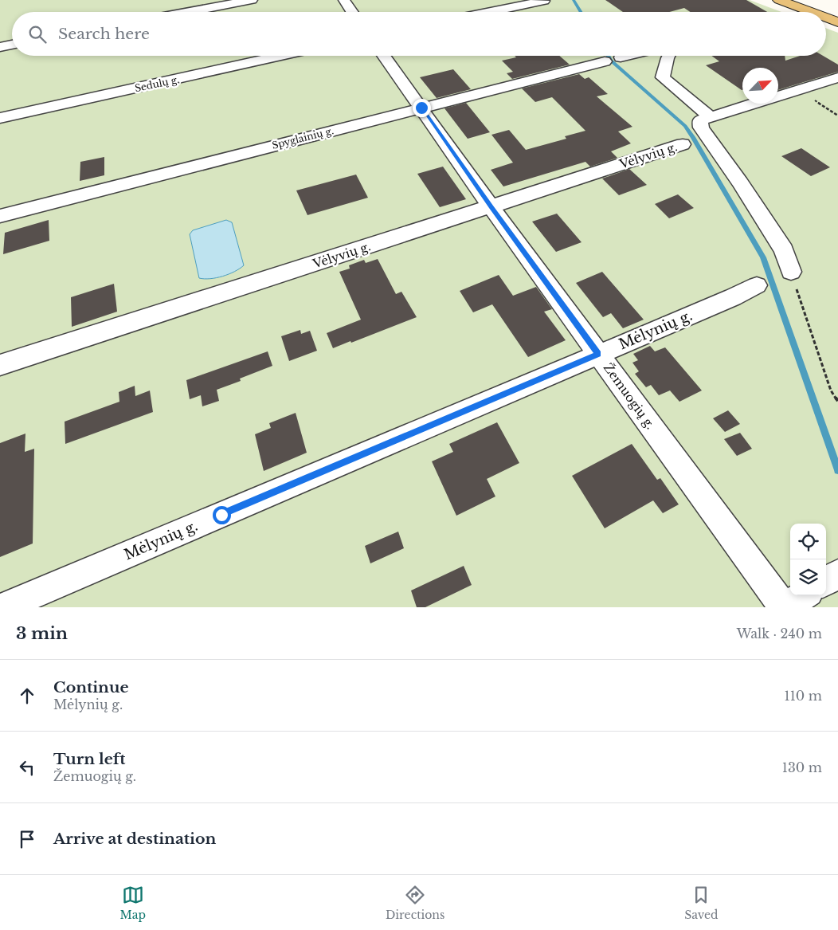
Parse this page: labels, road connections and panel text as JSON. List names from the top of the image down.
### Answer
{
  "streets": {
    "street": [
      "Sedulų g.",
      "Spyglainių g.",
      "Vėlyvių g.",
      "Mėlynių g.",
      "Žemuogių g."
    ]
  },
  "crossings": [
    ["Spyglainių g.", "Žemuogių g."],
    ["Vėlyvių g.", "Žemuogių g."],
    ["Mėlynių g.", "Žemuogių g."]
  ],
  "north": "top right",
  "page": {
    "search": "Search here",
    "heading": ["3 min", "Walk · 240 m"],
    "list": [
      ["Continue", "Mėlynių g.", "110 m"],
      ["Turn left", "Žemuogių g.", "130 m"],
      "Arrive at destination"
    ],
    "nav": ["Map", "Directions", "Saved"]
  }
}
